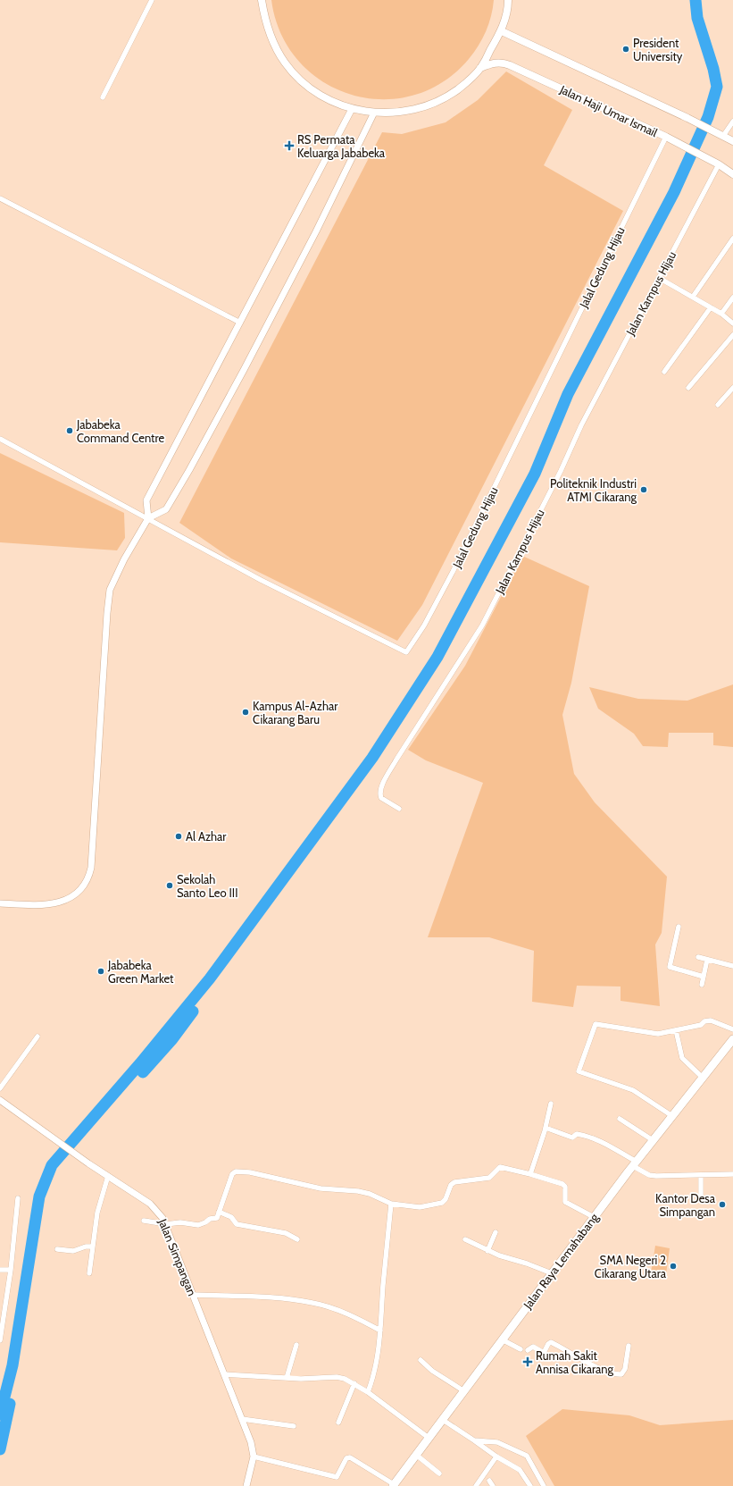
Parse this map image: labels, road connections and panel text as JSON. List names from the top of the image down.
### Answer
{
  "streets": {
    "main road": ["Jalan Haji Umar Ismail", "Jalan Raya Lemahabang"],
    "street": ["Jalal Gedung Hijau", "Jalan Kampus Hijau", "Jalan Simpangan"]
  },
  "crossings": [
    ["Jalan Haji Umar Ismail", "Jalal Gedung Hijau"],
    ["Jalan Haji Umar Ismail", "Jalan Kampus Hijau"]
  ],
  "places": {
    "other": [
      "President University",
      "Jababeka Command Centre",
      "Politeknik Industri ATMI Cikarang",
      "Kampus Al-Azhar Cikarang Baru",
      "Al Azhar",
      "Sekolah Santo Leo III",
      "Jababeka Green Market",
      "Kantor Desa Simpangan",
      "SMA Negeri 2 Cikarang Utara"
    ],
    "health": ["RS Permata Keluarga Jababeka", "Rumah Sakit Annisa Cikarang"]
  }
}
